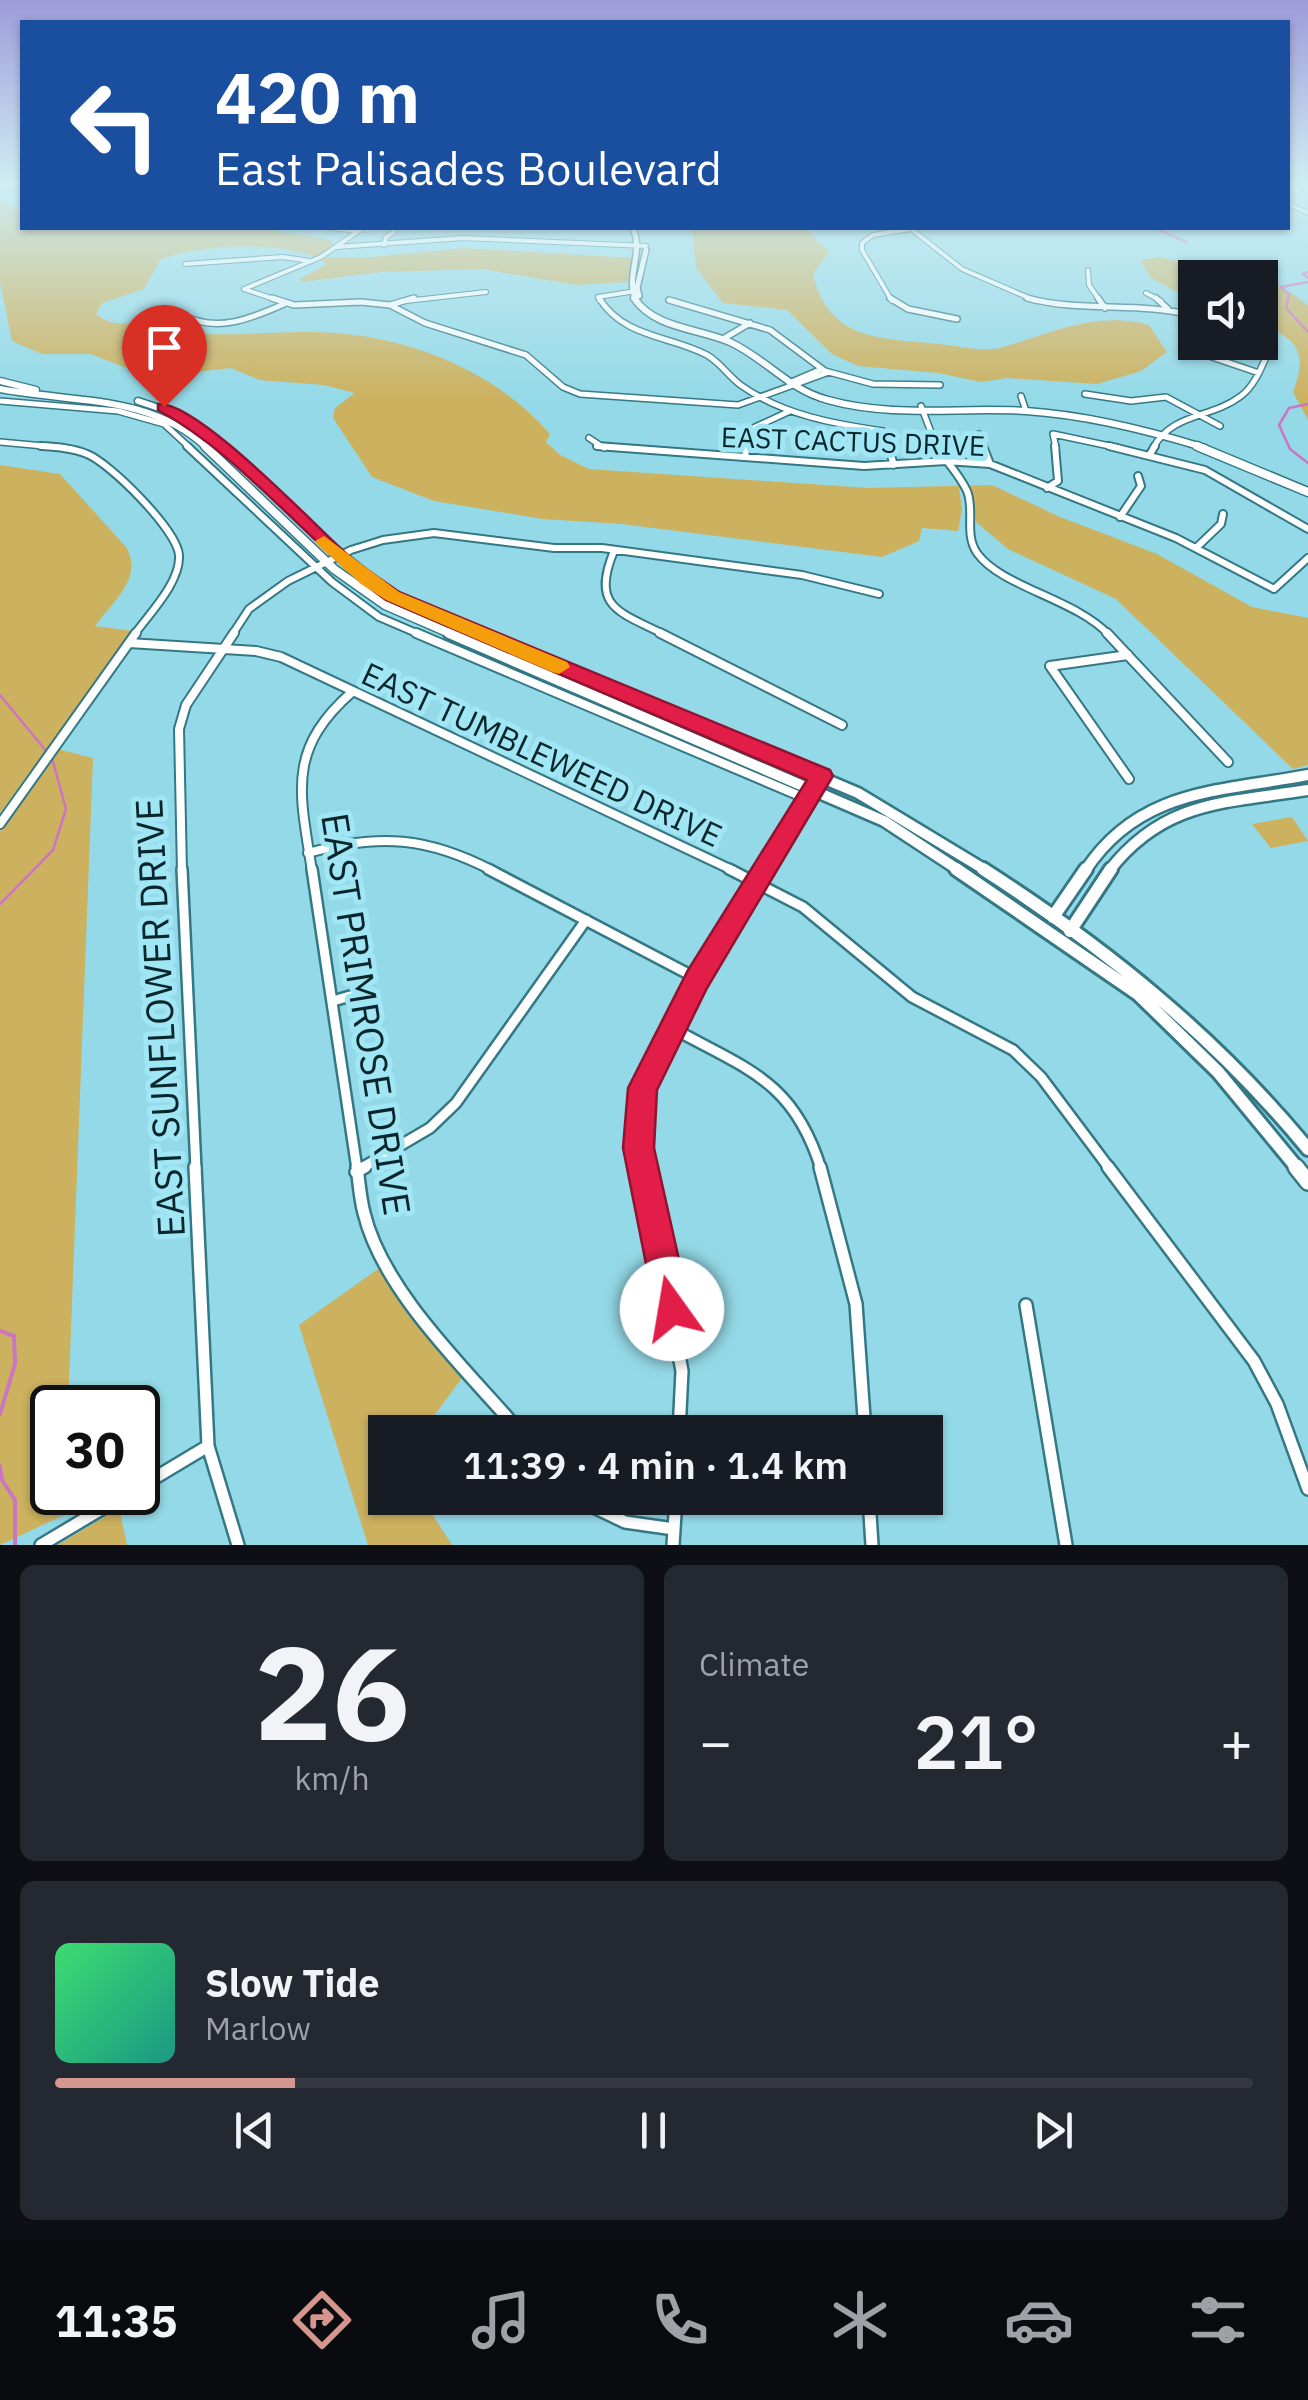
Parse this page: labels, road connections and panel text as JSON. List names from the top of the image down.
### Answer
{
  "streets": {
    "street": [
      "EAST CACTUS DRIVE",
      "EAST TUMBLEWEED DRIVE",
      "EAST PRIMROSE DRIVE",
      "EAST SUNFLOWER DRIVE"
    ]
  },
  "crossings": [
    ["EAST TUMBLEWEED DRIVE", "EAST PRIMROSE DRIVE"],
    ["EAST TUMBLEWEED DRIVE", "EAST SUNFLOWER DRIVE"]
  ],
  "page": {
    "turn": ["420 m", "East Palisades Boulevard"],
    "limit": "30",
    "trip": "11:39 · 4 min · 1.4 km",
    "tile": [
      ["26", "km/h"],
      "Climate"
    ],
    "heat": ["−", "21°", "+"],
    "song": ["Slow Tide", "Marlow"],
    "tabs": "11:35"
  }
}
